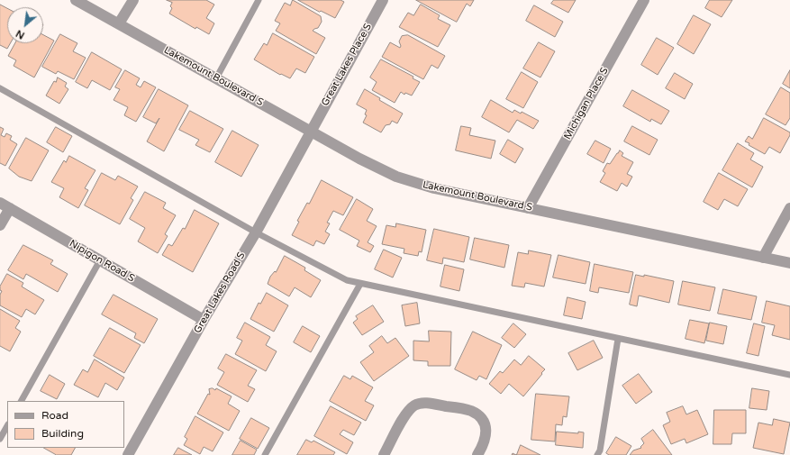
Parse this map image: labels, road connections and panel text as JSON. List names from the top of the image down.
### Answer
{
  "streets": {
    "street": [
      "Great Lakes Place S",
      "Lakemount Boulevard S",
      "Michigan Place S",
      "Nipigon Road S",
      "Great Lakes Road S"
    ]
  },
  "crossings": [
    ["Great Lakes Place S", "Lakemount Boulevard S"],
    ["Great Lakes Place S", "Great Lakes Road S"],
    ["Lakemount Boulevard S", "Michigan Place S"],
    ["Lakemount Boulevard S", "Great Lakes Road S"],
    ["Nipigon Road S", "Great Lakes Road S"]
  ],
  "legend": ["Road", "Building"],
  "north": "bottom left"
}
